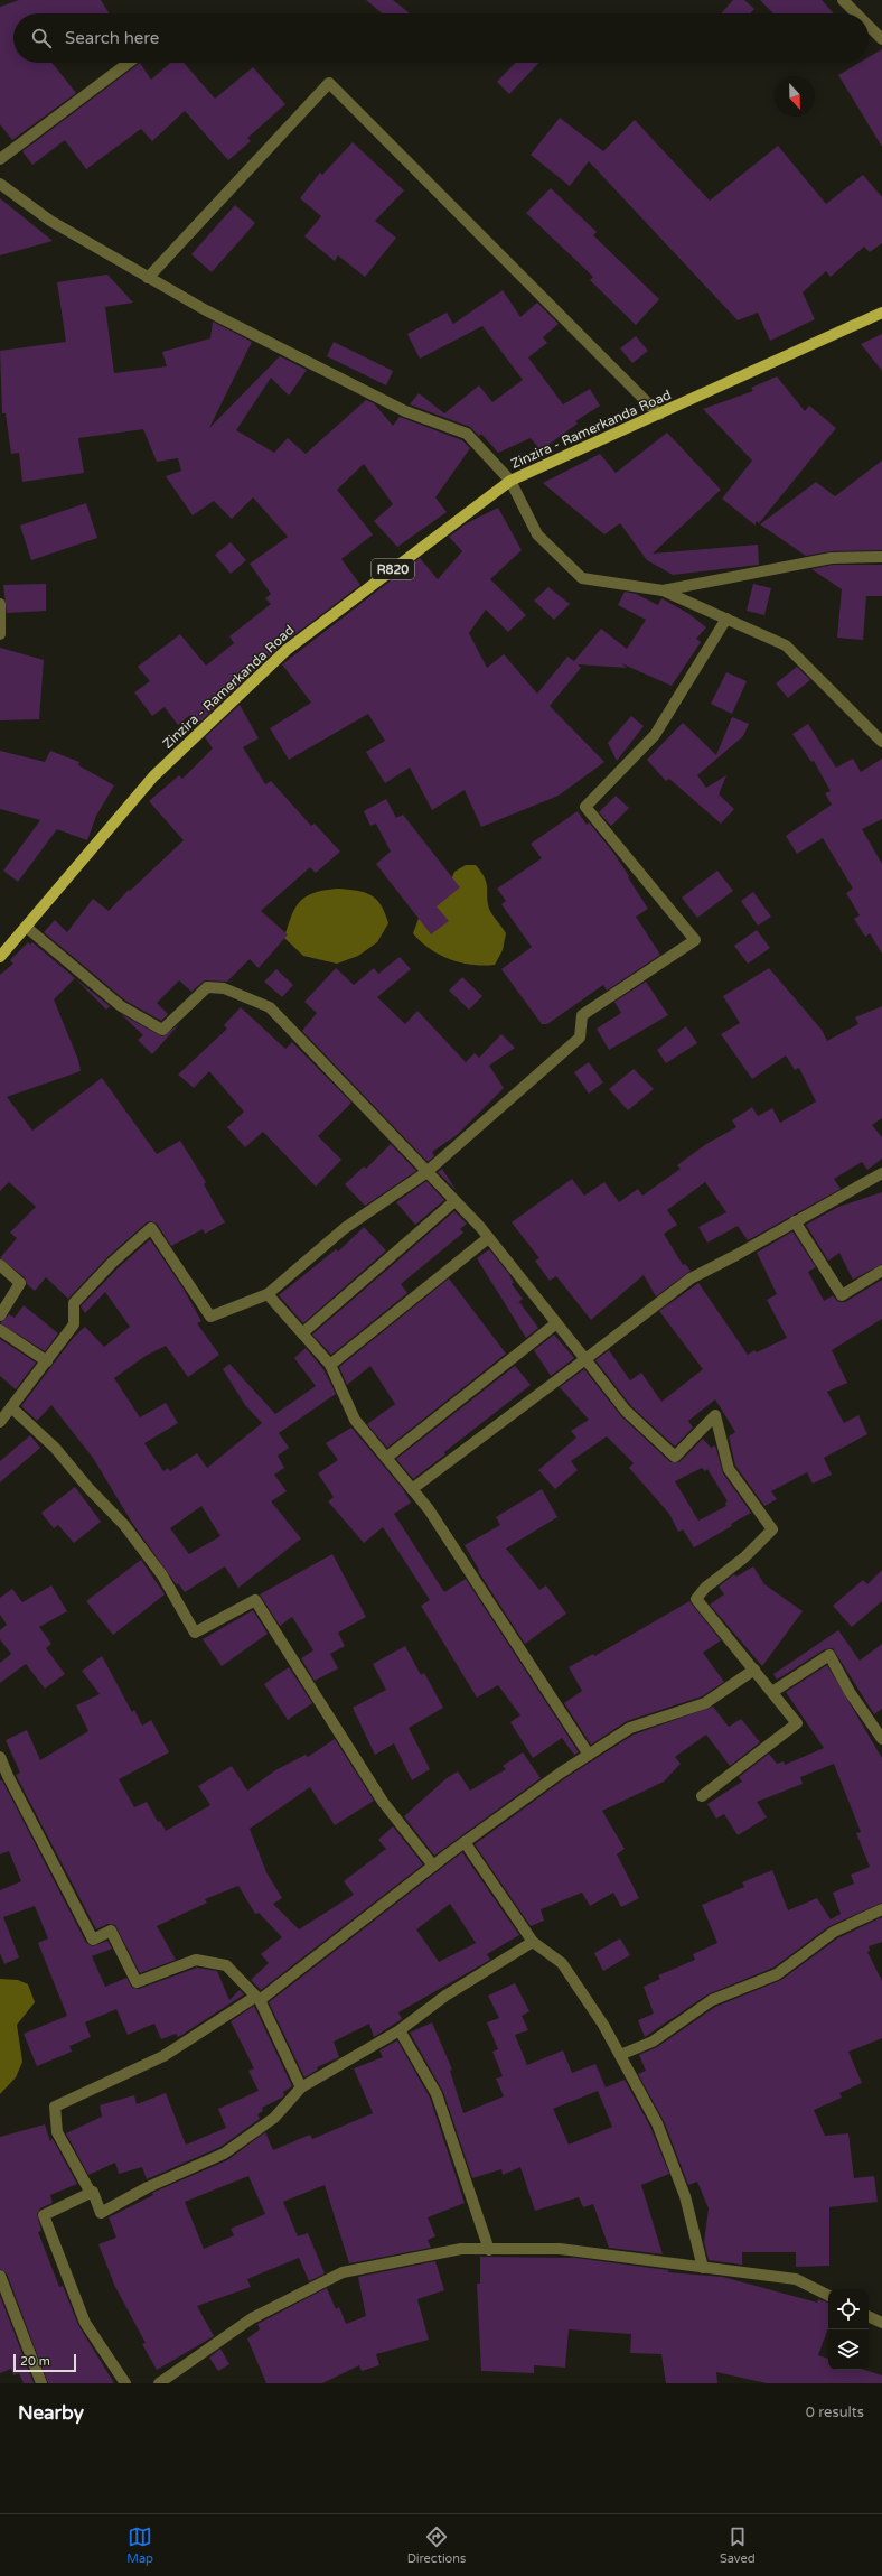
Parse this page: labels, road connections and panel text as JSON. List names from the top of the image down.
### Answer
{
  "streets": {
    "main road": ["Zinzira - Ramerkanda Road", "R820"]
  },
  "scale_bar": "20 m",
  "north": "bottom",
  "page": {
    "search": "Search here",
    "scale": "20 m",
    "heading": ["Nearby", "0 results"],
    "nav": ["Map", "Directions", "Saved"]
  }
}
